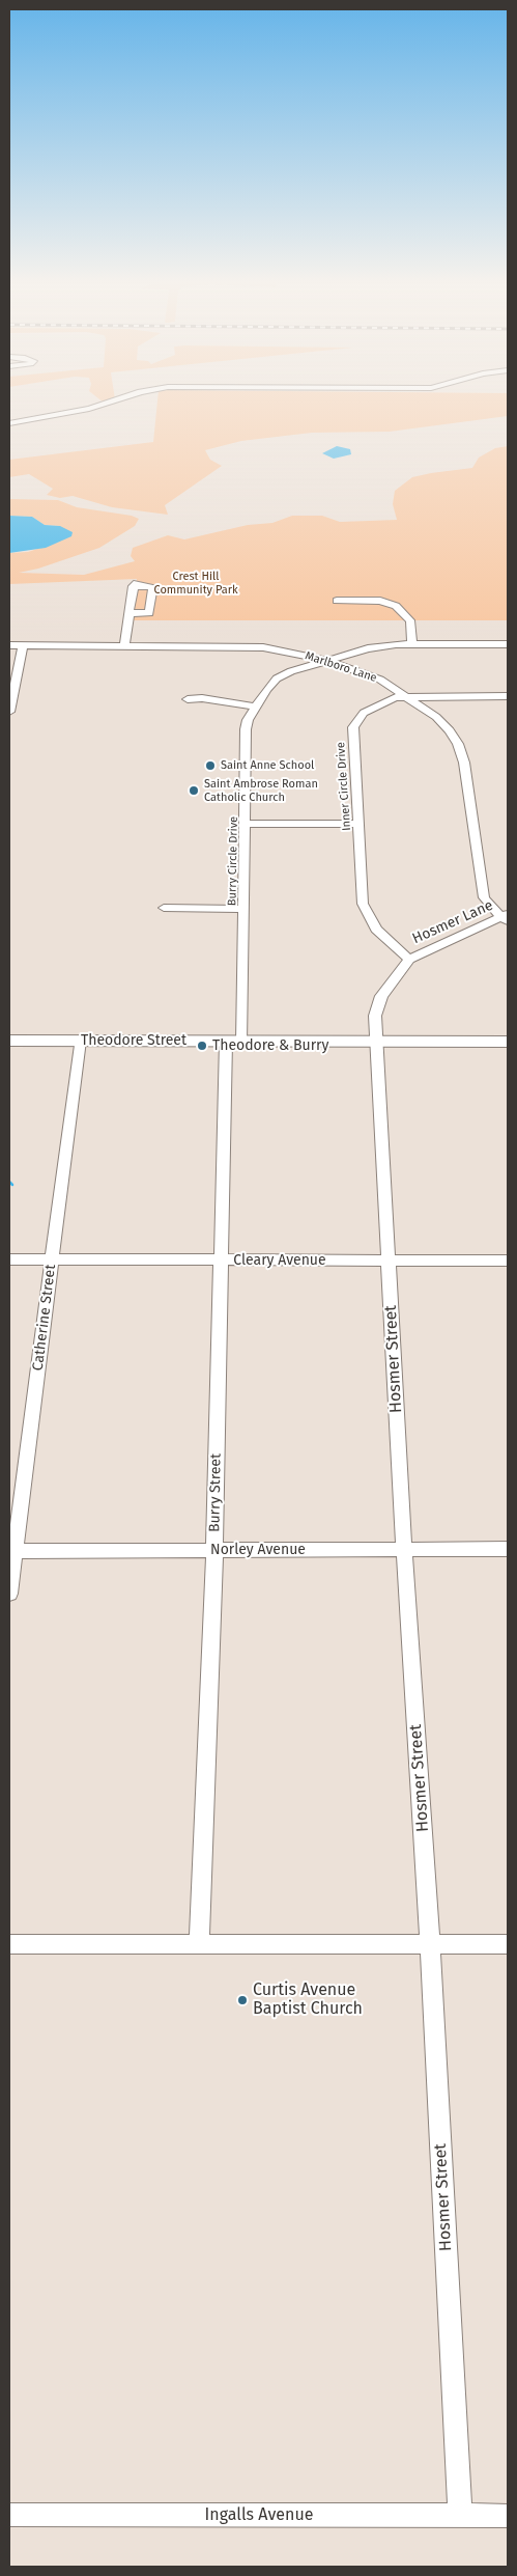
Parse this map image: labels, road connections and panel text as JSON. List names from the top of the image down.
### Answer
{
  "streets": {
    "main road": ["Theodore Street"],
    "street": [
      "Marlboro Lane",
      "Inner Circle Drive",
      "Burry Circle Drive",
      "Hosmer Lane",
      "Cleary Avenue",
      "Catherine Street",
      "Hosmer Street",
      "Burry Street",
      "Norley Avenue",
      "Ingalls Avenue"
    ]
  },
  "crossings": [
    ["Marlboro Lane", "Inner Circle Drive"],
    ["Marlboro Lane", "Burry Circle Drive"],
    ["Marlboro Lane", "Hosmer Lane"],
    ["Inner Circle Drive", "Hosmer Lane"],
    ["Burry Circle Drive", "Theodore Street"],
    ["Hosmer Lane", "Theodore Street"],
    ["Hosmer Lane", "Hosmer Street"],
    ["Theodore Street", "Catherine Street"],
    ["Theodore Street", "Hosmer Street"],
    ["Theodore Street", "Burry Street"],
    ["Cleary Avenue", "Catherine Street"],
    ["Cleary Avenue", "Hosmer Street"],
    ["Cleary Avenue", "Burry Street"],
    ["Catherine Street", "Norley Avenue"],
    ["Hosmer Street", "Norley Avenue"],
    ["Hosmer Street", "Ingalls Avenue"],
    ["Burry Street", "Norley Avenue"]
  ],
  "parks": ["Crest Hill Community Park"],
  "places": [
    "Saint Anne School",
    "Saint Ambrose Roman Catholic Church",
    "Theodore & Burry",
    "Curtis Avenue Baptist Church"
  ]
}
